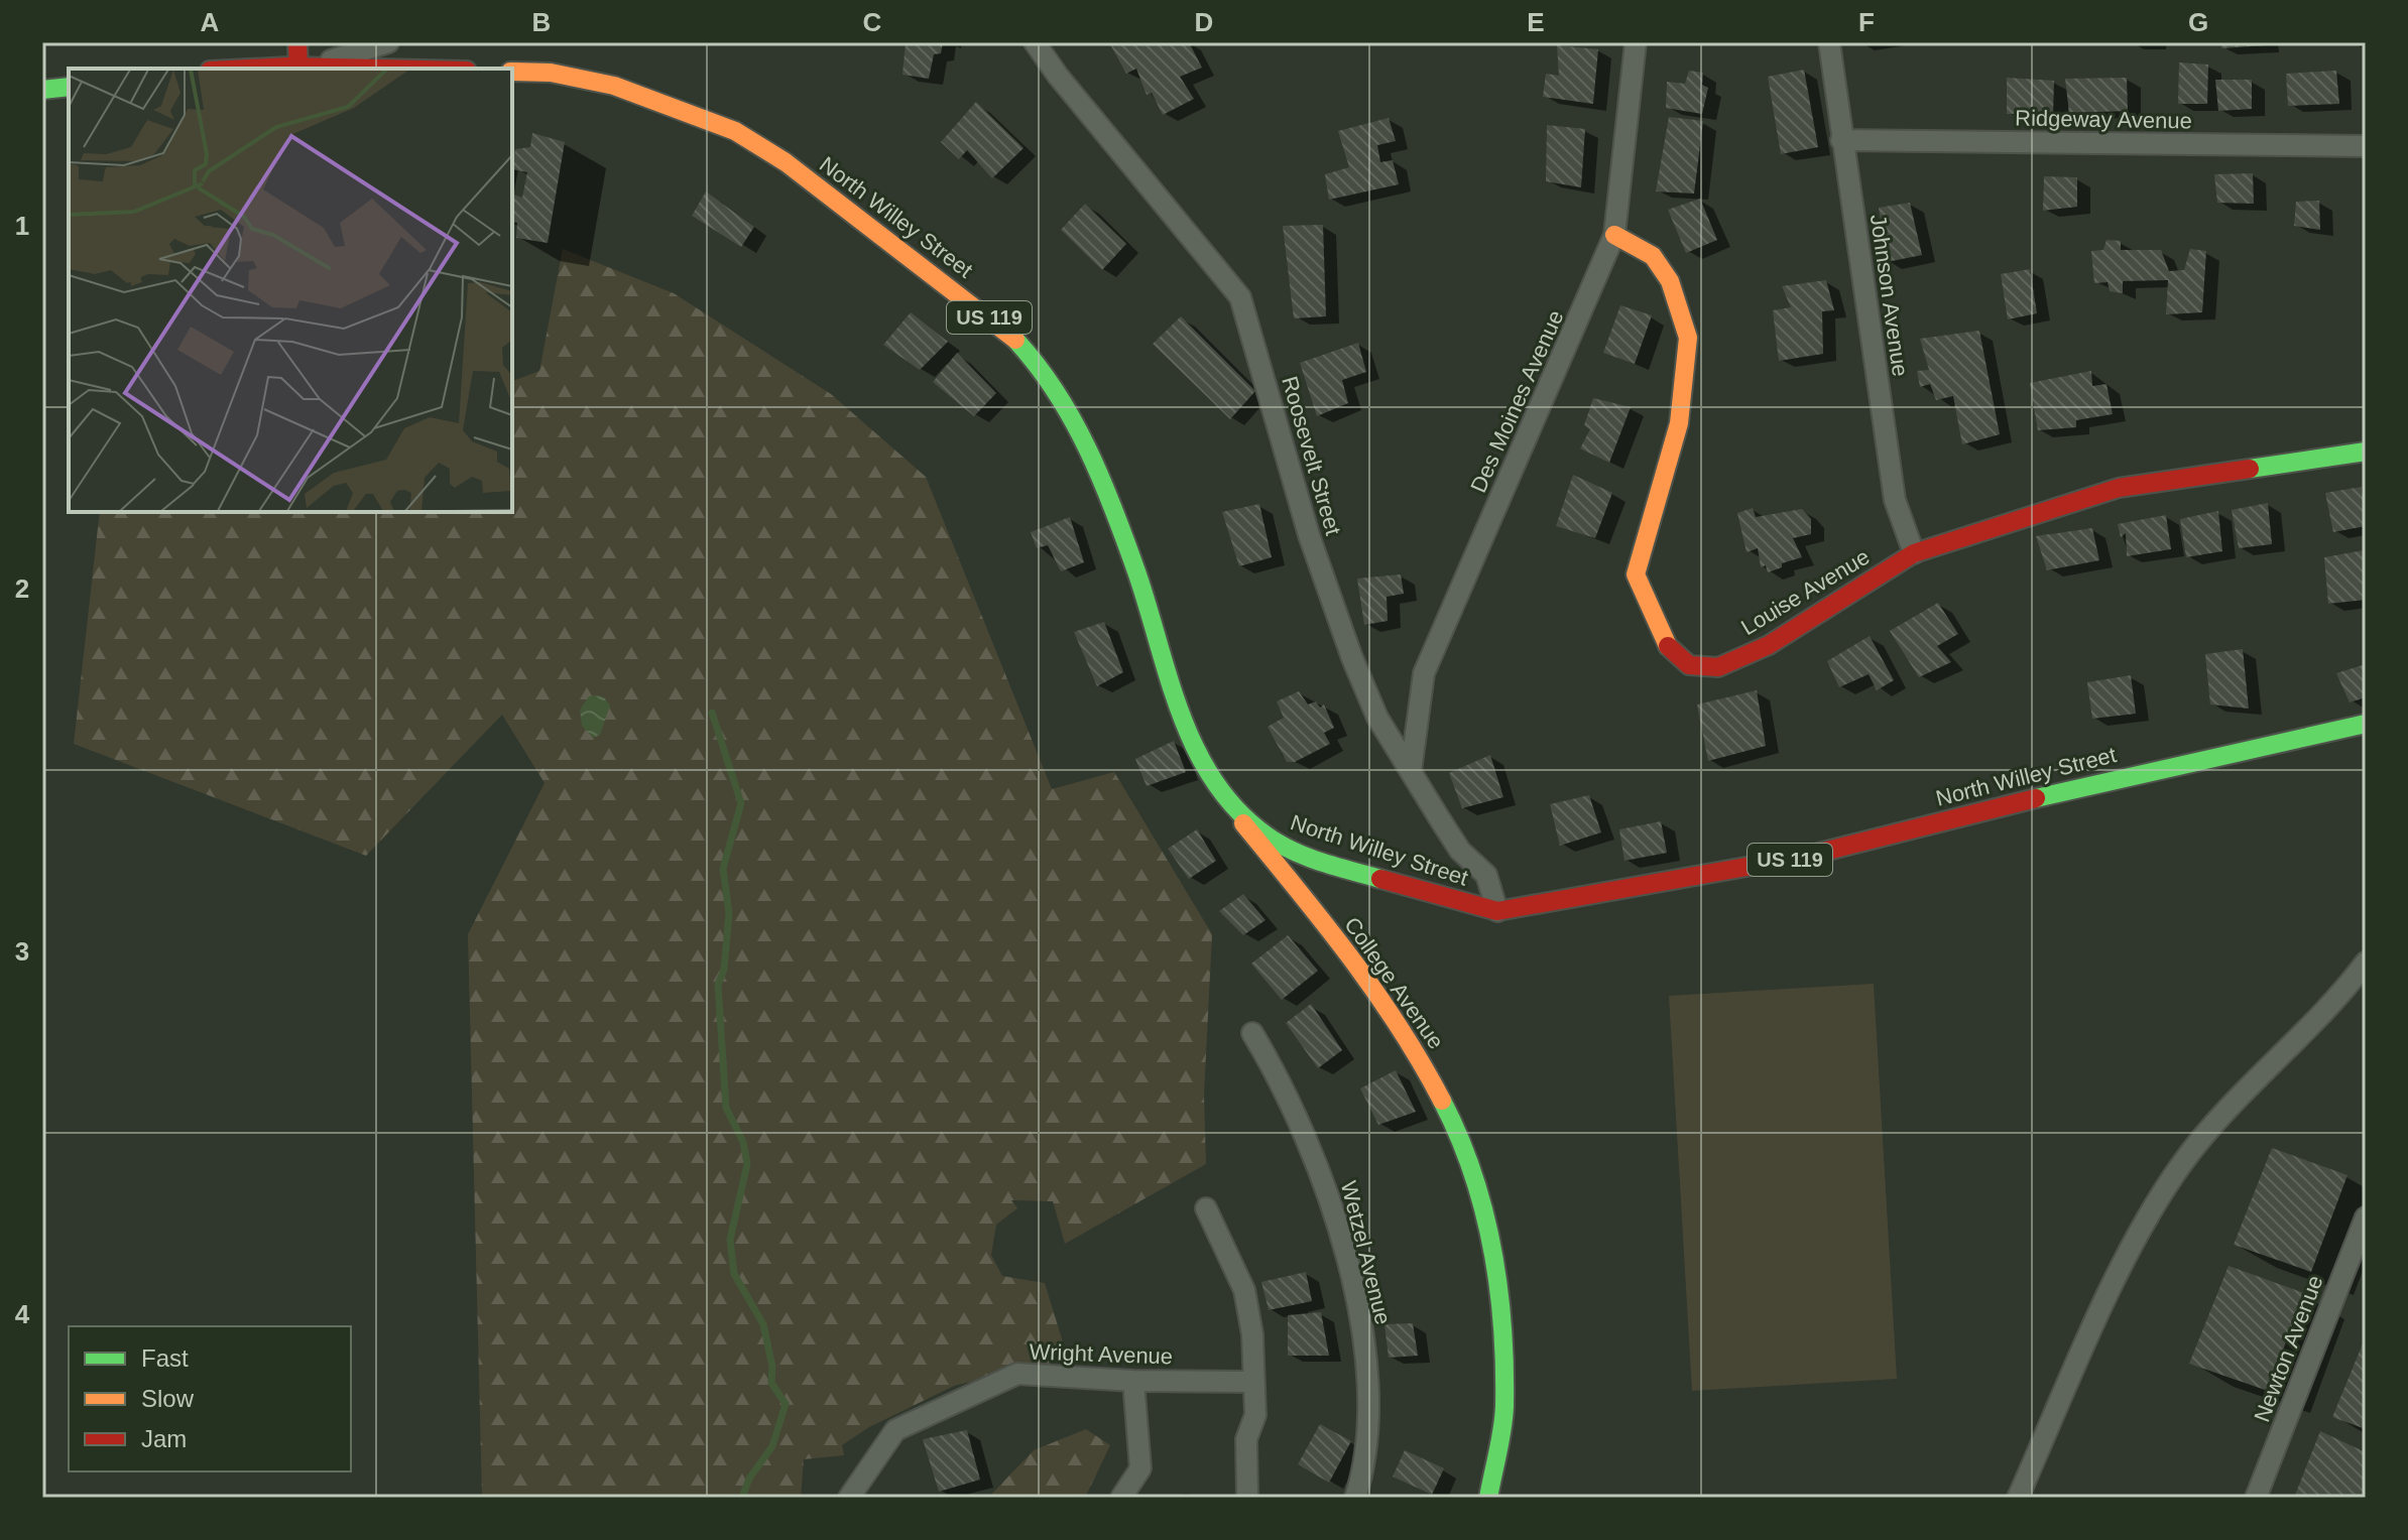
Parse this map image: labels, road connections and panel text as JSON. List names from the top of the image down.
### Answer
{
  "streets": {
    "main road": [
      "North Willey Street",
      "US 119",
      "Louise Avenue",
      "College Avenue"
    ],
    "street": [
      "Ridgeway Avenue",
      "Johnson Avenue",
      "Des Moines Avenue",
      "Roosevelt Street",
      "Wetzel Avenue",
      "Newton Avenue",
      "Wright Avenue"
    ]
  },
  "crossings": [
    ["Ridgeway Avenue", "Johnson Avenue"],
    ["North Willey Street", "Roosevelt Street"],
    ["North Willey Street", "College Avenue"],
    ["Johnson Avenue", "Louise Avenue"],
    ["Des Moines Avenue", "Roosevelt Street"],
    ["Des Moines Avenue", "Louise Avenue"]
  ],
  "legend": ["Fast", "Slow", "Jam"],
  "grid": {
    "columns": [
      "A",
      "B",
      "C",
      "D",
      "E",
      "F",
      "G"
    ],
    "rows": [
      "1",
      "2",
      "3",
      "4"
    ]
  }
}
